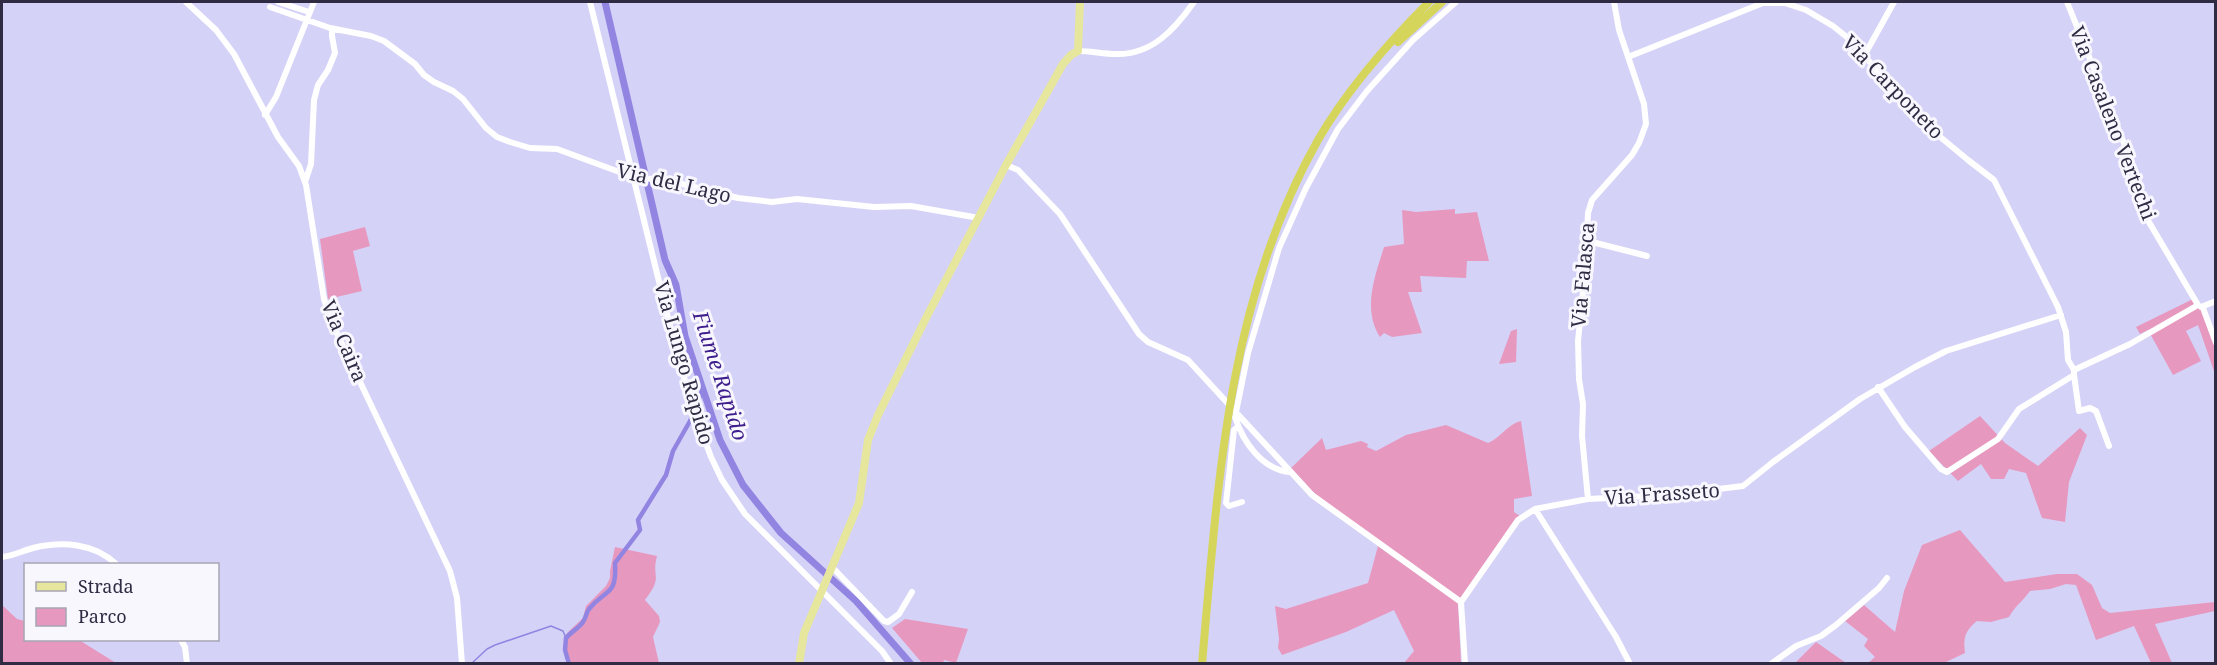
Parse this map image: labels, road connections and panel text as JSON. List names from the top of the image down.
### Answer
{
  "streets": {
    "street": [
      "Via Carponeto",
      "Via Casaleno Vertechi",
      "Via del Lago",
      "Via Falasca",
      "Via Caira",
      "Via Lungo Rapido",
      "Via Frasseto"
    ]
  },
  "crossings": [
    ["Via Carponeto", "Via Falasca"],
    ["Via Carponeto", "Via Frasseto"],
    ["Via del Lago", "Via Lungo Rapido"],
    ["Via Falasca", "Via Frasseto"]
  ],
  "water": ["Fiume Rapido"],
  "legend": ["Strada", "Parco"]
}
